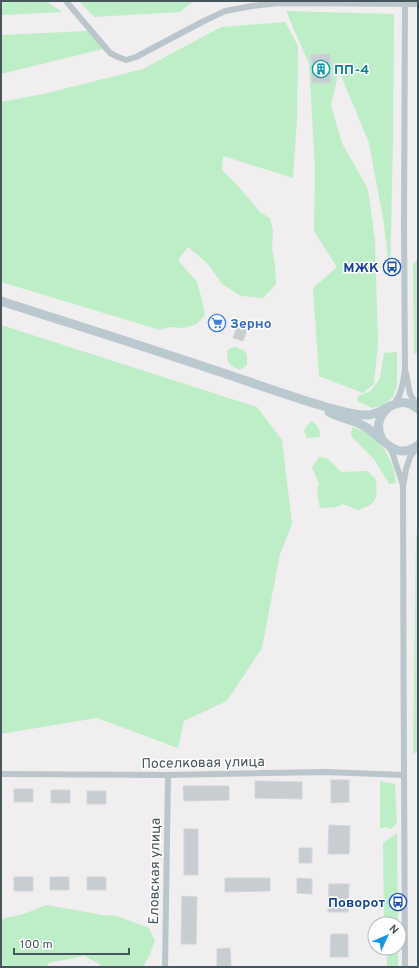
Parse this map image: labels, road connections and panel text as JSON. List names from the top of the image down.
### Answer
{
  "streets": {
    "street": ["Поселковая улица", "Еловская улица"]
  },
  "crossings": [
    ["Поселковая улица", "Еловская улица"]
  ],
  "places": {
    "building": ["ПП-4"],
    "bus stop": ["МЖК", "Поворот"],
    "supermarket": ["Зерно"]
  },
  "scale_bar": "100 m",
  "north": "top right"
}
